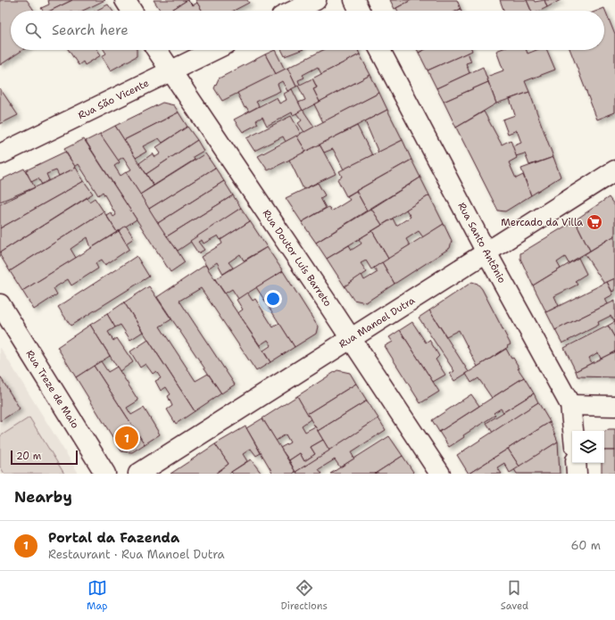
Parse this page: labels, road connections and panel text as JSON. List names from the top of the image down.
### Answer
{
  "streets": {
    "street": [
      "Rua São Vicente",
      "Rua Santo Antônio",
      "Rua Doutor Luís Barreto",
      "Rua Manoel Dutra",
      "Rua Treze de Maio"
    ]
  },
  "crossings": [
    ["Rua São Vicente", "Rua Doutor Luís Barreto"],
    ["Rua Santo Antônio", "Rua Manoel Dutra"],
    ["Rua Doutor Luís Barreto", "Rua Manoel Dutra"]
  ],
  "places": {
    "supermarket": ["Mercado da Villa"]
  },
  "scale_bar": "20 m",
  "page": {
    "search": "Search here",
    "pins": "1",
    "scale": "20 m",
    "heading": "Nearby",
    "list": [
      {
        "mark": "1",
        "name": "Portal da Fazenda",
        "note": "Restaurant · Rua Manoel Dutra",
        "value": "60 m"
      }
    ],
    "nav": ["Map", "Directions", "Saved"]
  }
}
